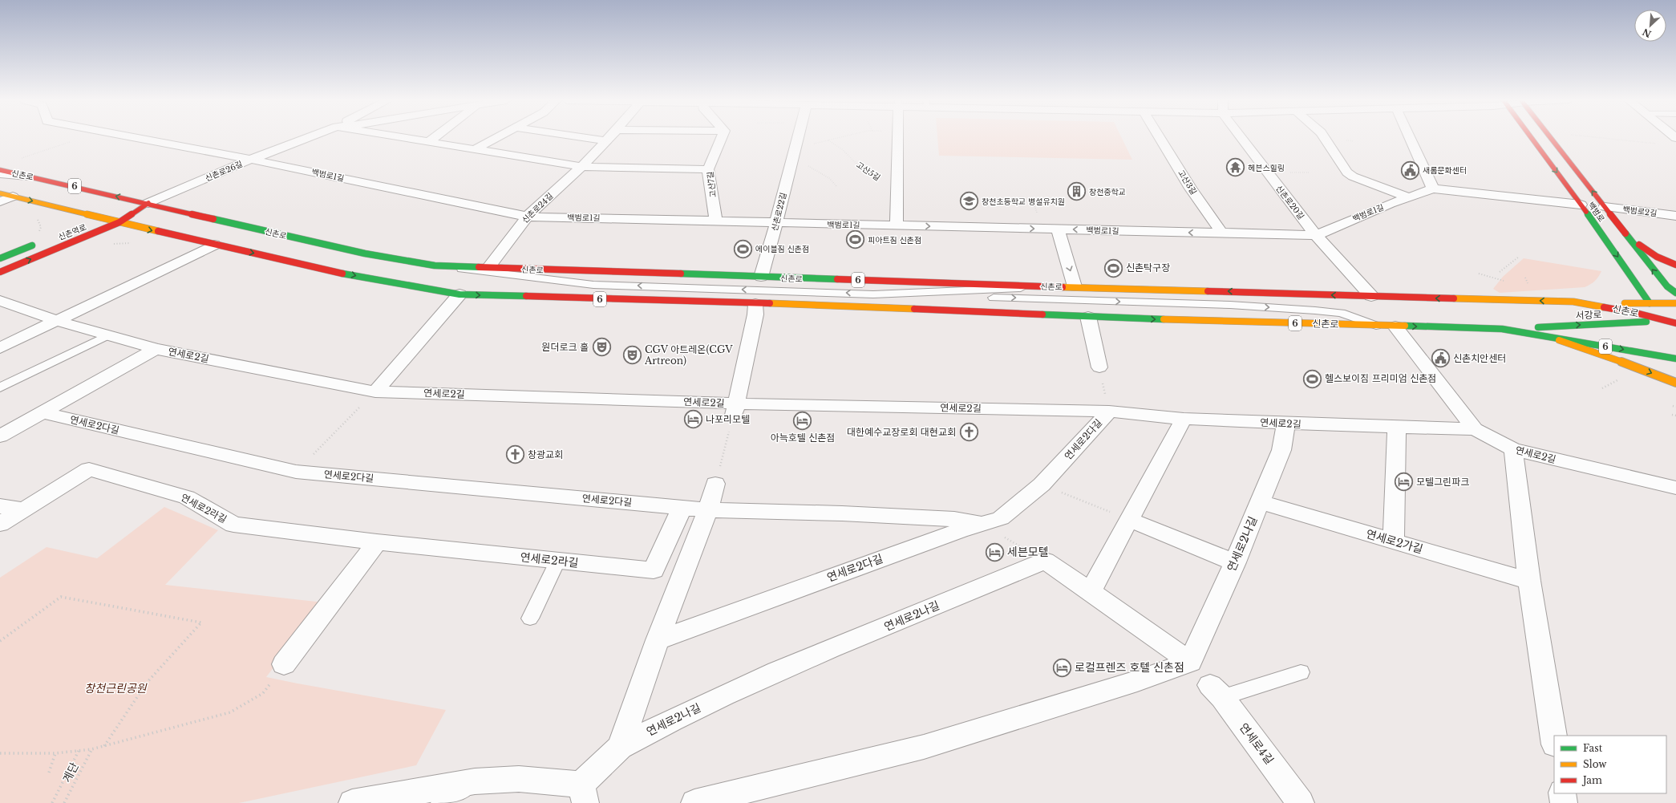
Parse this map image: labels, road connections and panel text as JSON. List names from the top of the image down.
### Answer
{
  "streets": {
    "main road": [
      "신촌로",
      "6",
      "백범로",
      "신촌역로",
      "서강로"
    ],
    "street": [
      "신촌로26길",
      "백범로1길",
      "고산3길",
      "고산7길",
      "신촌로20길",
      "신촌로24길",
      "백범로2길",
      "신촌로22길",
      "연세로2길",
      "연세로2다길",
      "연세로2라길",
      "연세로2가길",
      "연세로2나길",
      "연세로4길"
    ],
    "path": ["고산5길", "계단"]
  },
  "crossings": [
    ["신촌로26길", "신촌로"],
    ["신촌로26길", "백범로1길"],
    ["신촌로26길", "신촌역로"],
    ["신촌로", "백범로1길"],
    ["신촌로", "신촌로20길"],
    ["신촌로", "신촌로24길"],
    ["신촌로", "신촌로22길"],
    ["신촌로", "백범로"],
    ["신촌로", "신촌역로"],
    ["신촌로", "서강로"],
    ["백범로1길", "고산3길"],
    ["백범로1길", "고산7길"],
    ["백범로1길", "신촌로20길"],
    ["백범로1길", "신촌로24길"],
    ["백범로1길", "신촌로22길"],
    ["백범로1길", "백범로"],
    ["백범로2길", "백범로"],
    ["백범로", "서강로"],
    ["연세로2길", "연세로2다길"],
    ["연세로2길", "연세로2나길"],
    ["연세로2다길", "연세로2라길"],
    ["연세로2가길", "연세로2나길"]
  ],
  "parks": ["창천근린공원"],
  "places": {
    "temple": ["헤븐스힐링"],
    "public building": ["새롬문화센터", "신촌치안센터"],
    "building": ["창천중학교"],
    "school or university": ["창천초등학교 병설유치원"],
    "sports": [
      "피아트짐 신촌점",
      "에이블짐 신촌점",
      "신촌탁구장",
      "헬스보이짐 프리미엄 신촌점"
    ],
    "theatre": ["원더로크 홀", "CGV 아트레온(CGV Artreon)"],
    "hotel": [
      "나포리모텔",
      "아늑호텔 신촌점",
      "모텔그린파크",
      "세븐모텔",
      "로컬프렌즈 호텔 신촌점"
    ],
    "church": ["대한예수교장로회 대현교회", "창광교회"]
  },
  "legend": ["Fast", "Slow", "Jam"],
  "north": "bottom left"
}
